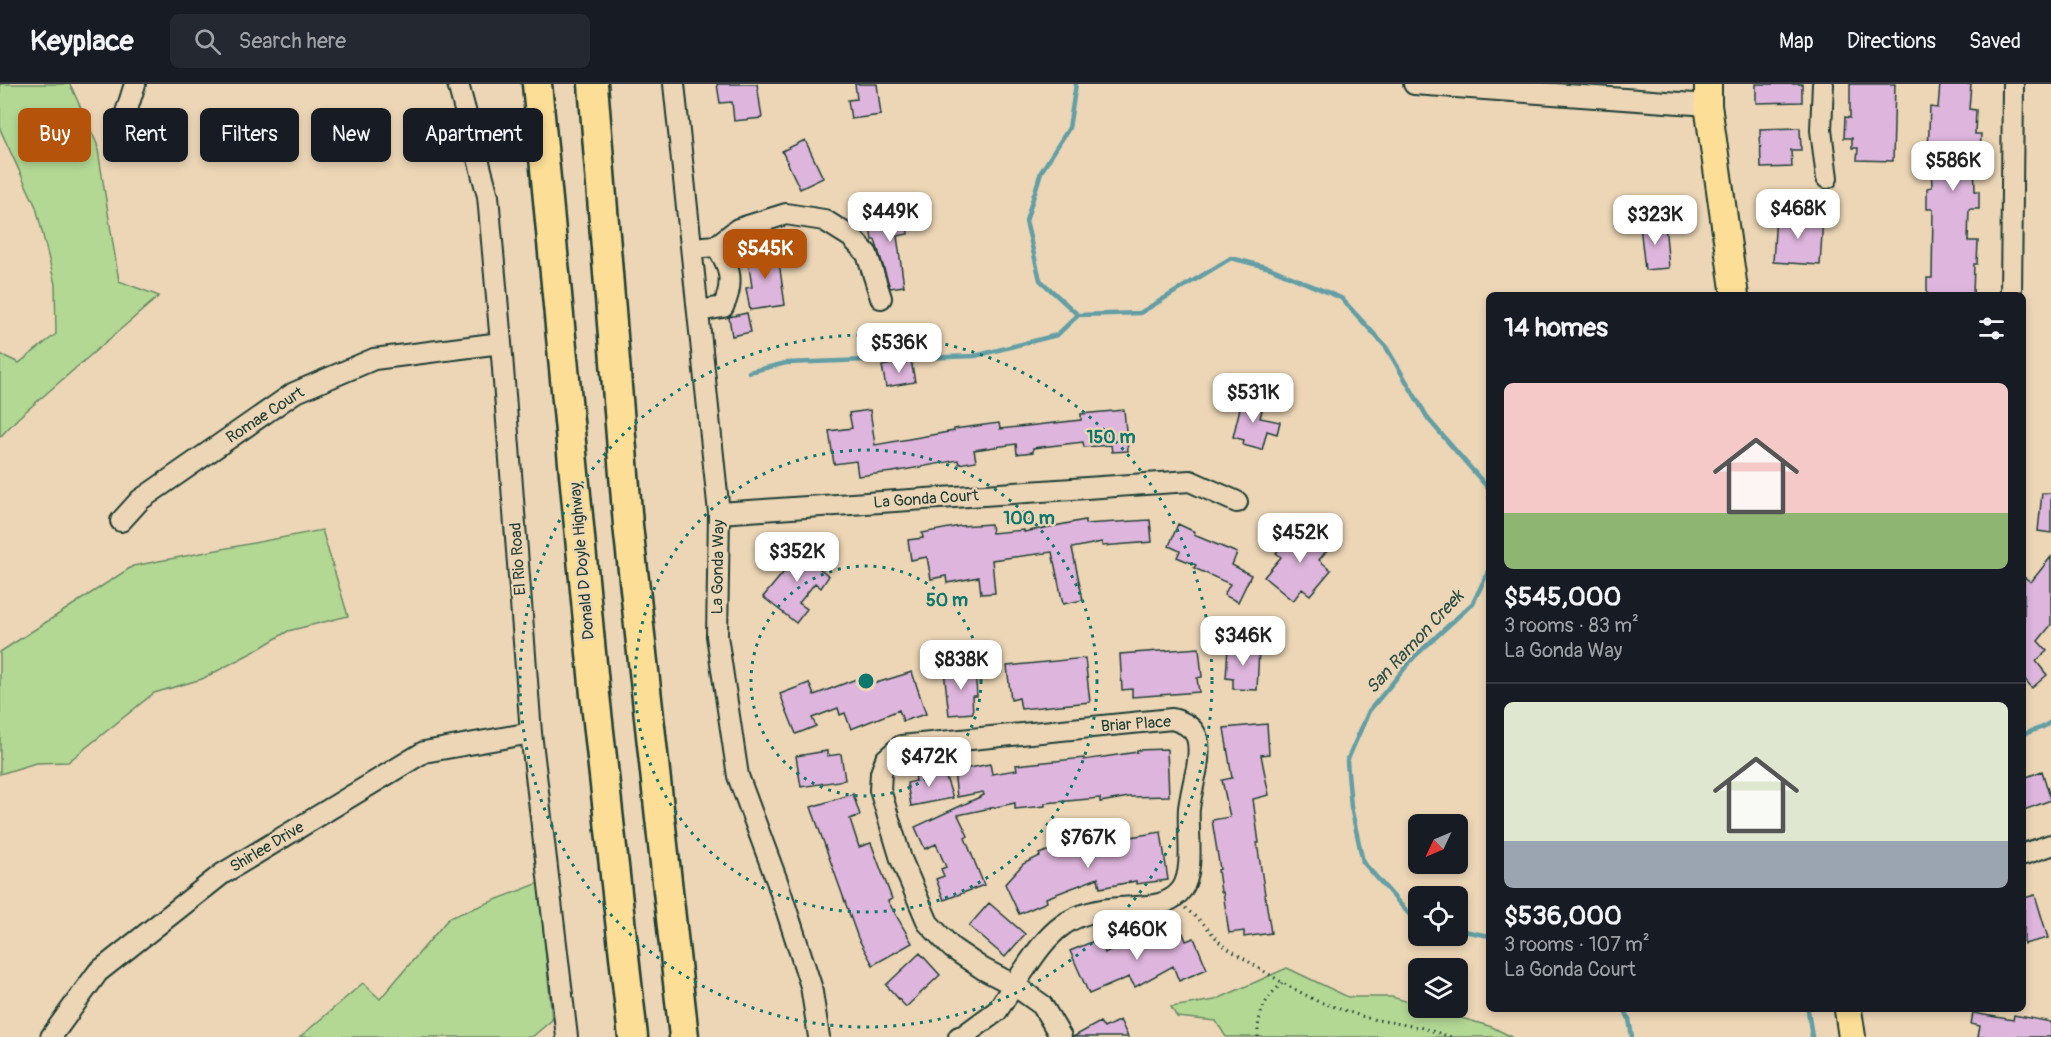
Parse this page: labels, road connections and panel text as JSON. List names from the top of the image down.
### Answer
{
  "streets": {
    "highway": ["Donald D Doyle Highway"],
    "street": [
      "Romae Court",
      "La Gonda Court",
      "El Rio Road",
      "La Gonda Way",
      "Briar Place",
      "Shirlee Drive"
    ]
  },
  "crossings": [
    ["Romae Court", "El Rio Road"],
    ["La Gonda Court", "La Gonda Way"],
    ["El Rio Road", "Shirlee Drive"]
  ],
  "water": ["San Ramon Creek"],
  "north": "bottom left",
  "page": {
    "header": "Keyplace",
    "search": "Search here",
    "nav": ["Map", "Directions", "Saved"],
    "chip": [
      "Buy",
      "Rent",
      "Filters",
      "New",
      "Apartment"
    ],
    "price": [
      "$586K",
      "$468K",
      "$449K",
      "$323K",
      "$545K",
      "$536K",
      "$531K",
      "$452K",
      "$352K",
      "$346K",
      "$838K",
      "$472K",
      "$767K",
      "$460K"
    ],
    "heading": "14 homes",
    "list": [
      {
        "name": "$545,000",
        "note": "3 rooms · 83 m² · La Gonda Way"
      },
      {
        "name": "$536,000",
        "note": "3 rooms · 107 m² · La Gonda Court"
      }
    ]
  },
  "rings": ["150 m", "100 m", "50 m"]
}
